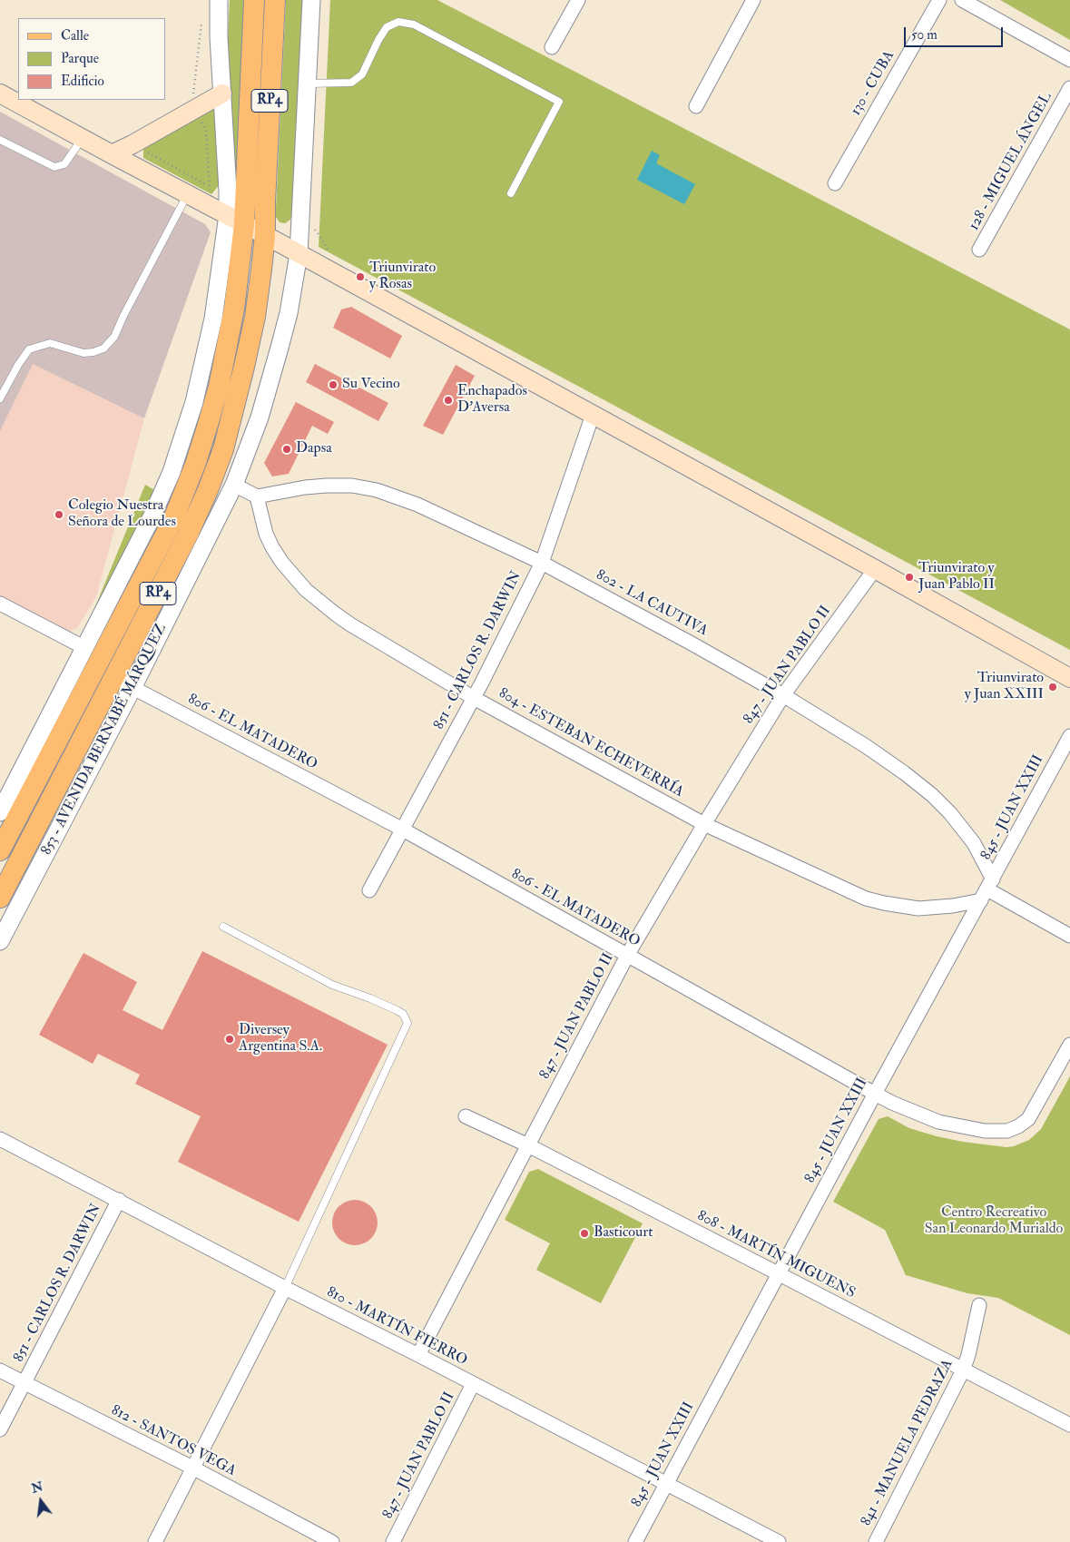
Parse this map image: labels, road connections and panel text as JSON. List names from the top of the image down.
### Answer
{
  "streets": {
    "main road": ["RP4", "853 - AVENIDA BERNABÉ MÁRQUEZ"],
    "street": [
      "130 - CUBA",
      "128 - MIGUEL ÁNGEL",
      "802 - LA CAUTIVA",
      "851 - CARLOS R. DARWIN",
      "847 - JUAN PABLO II",
      "806 - EL MATADERO",
      "804 - ESTEBAN ECHEVERRÍA",
      "845 - JUAN XXIII",
      "808 - MARTÍN MIGUENS",
      "810 - MARTÍN FIERRO",
      "812 - SANTOS VEGA",
      "841 - MANUELA PEDRAZA"
    ]
  },
  "crossings": [
    ["RP4", "853 - AVENIDA BERNABÉ MÁRQUEZ"],
    ["802 - LA CAUTIVA", "851 - CARLOS R. DARWIN"],
    ["802 - LA CAUTIVA", "847 - JUAN PABLO II"],
    ["802 - LA CAUTIVA", "804 - ESTEBAN ECHEVERRÍA"],
    ["802 - LA CAUTIVA", "845 - JUAN XXIII"],
    ["851 - CARLOS R. DARWIN", "806 - EL MATADERO"],
    ["851 - CARLOS R. DARWIN", "804 - ESTEBAN ECHEVERRÍA"],
    ["851 - CARLOS R. DARWIN", "810 - MARTÍN FIERRO"],
    ["851 - CARLOS R. DARWIN", "812 - SANTOS VEGA"],
    ["847 - JUAN PABLO II", "806 - EL MATADERO"],
    ["847 - JUAN PABLO II", "804 - ESTEBAN ECHEVERRÍA"],
    ["847 - JUAN PABLO II", "808 - MARTÍN MIGUENS"],
    ["847 - JUAN PABLO II", "810 - MARTÍN FIERRO"],
    ["806 - EL MATADERO", "853 - AVENIDA BERNABÉ MÁRQUEZ"],
    ["806 - EL MATADERO", "845 - JUAN XXIII"],
    ["804 - ESTEBAN ECHEVERRÍA", "845 - JUAN XXIII"],
    ["845 - JUAN XXIII", "808 - MARTÍN MIGUENS"],
    ["845 - JUAN XXIII", "810 - MARTÍN FIERRO"],
    ["808 - MARTÍN MIGUENS", "841 - MANUELA PEDRAZA"]
  ],
  "parks": ["Centro Recreativo San Leonardo Murialdo"],
  "places": [
    "Triunvirato y Rosas",
    "Su Vecino",
    "Enchapados D'Aversa",
    "Dapsa",
    "Colegio Nuestra Señora de Lourdes",
    "Triunvirato y Juan Pablo II",
    "Triunvirato y Juan XXIII",
    "Diversey Argentina S.A.",
    "Basticourt"
  ],
  "legend": ["Calle", "Parque", "Edificio"],
  "scale_bar": "50 m",
  "north": "top"
}
